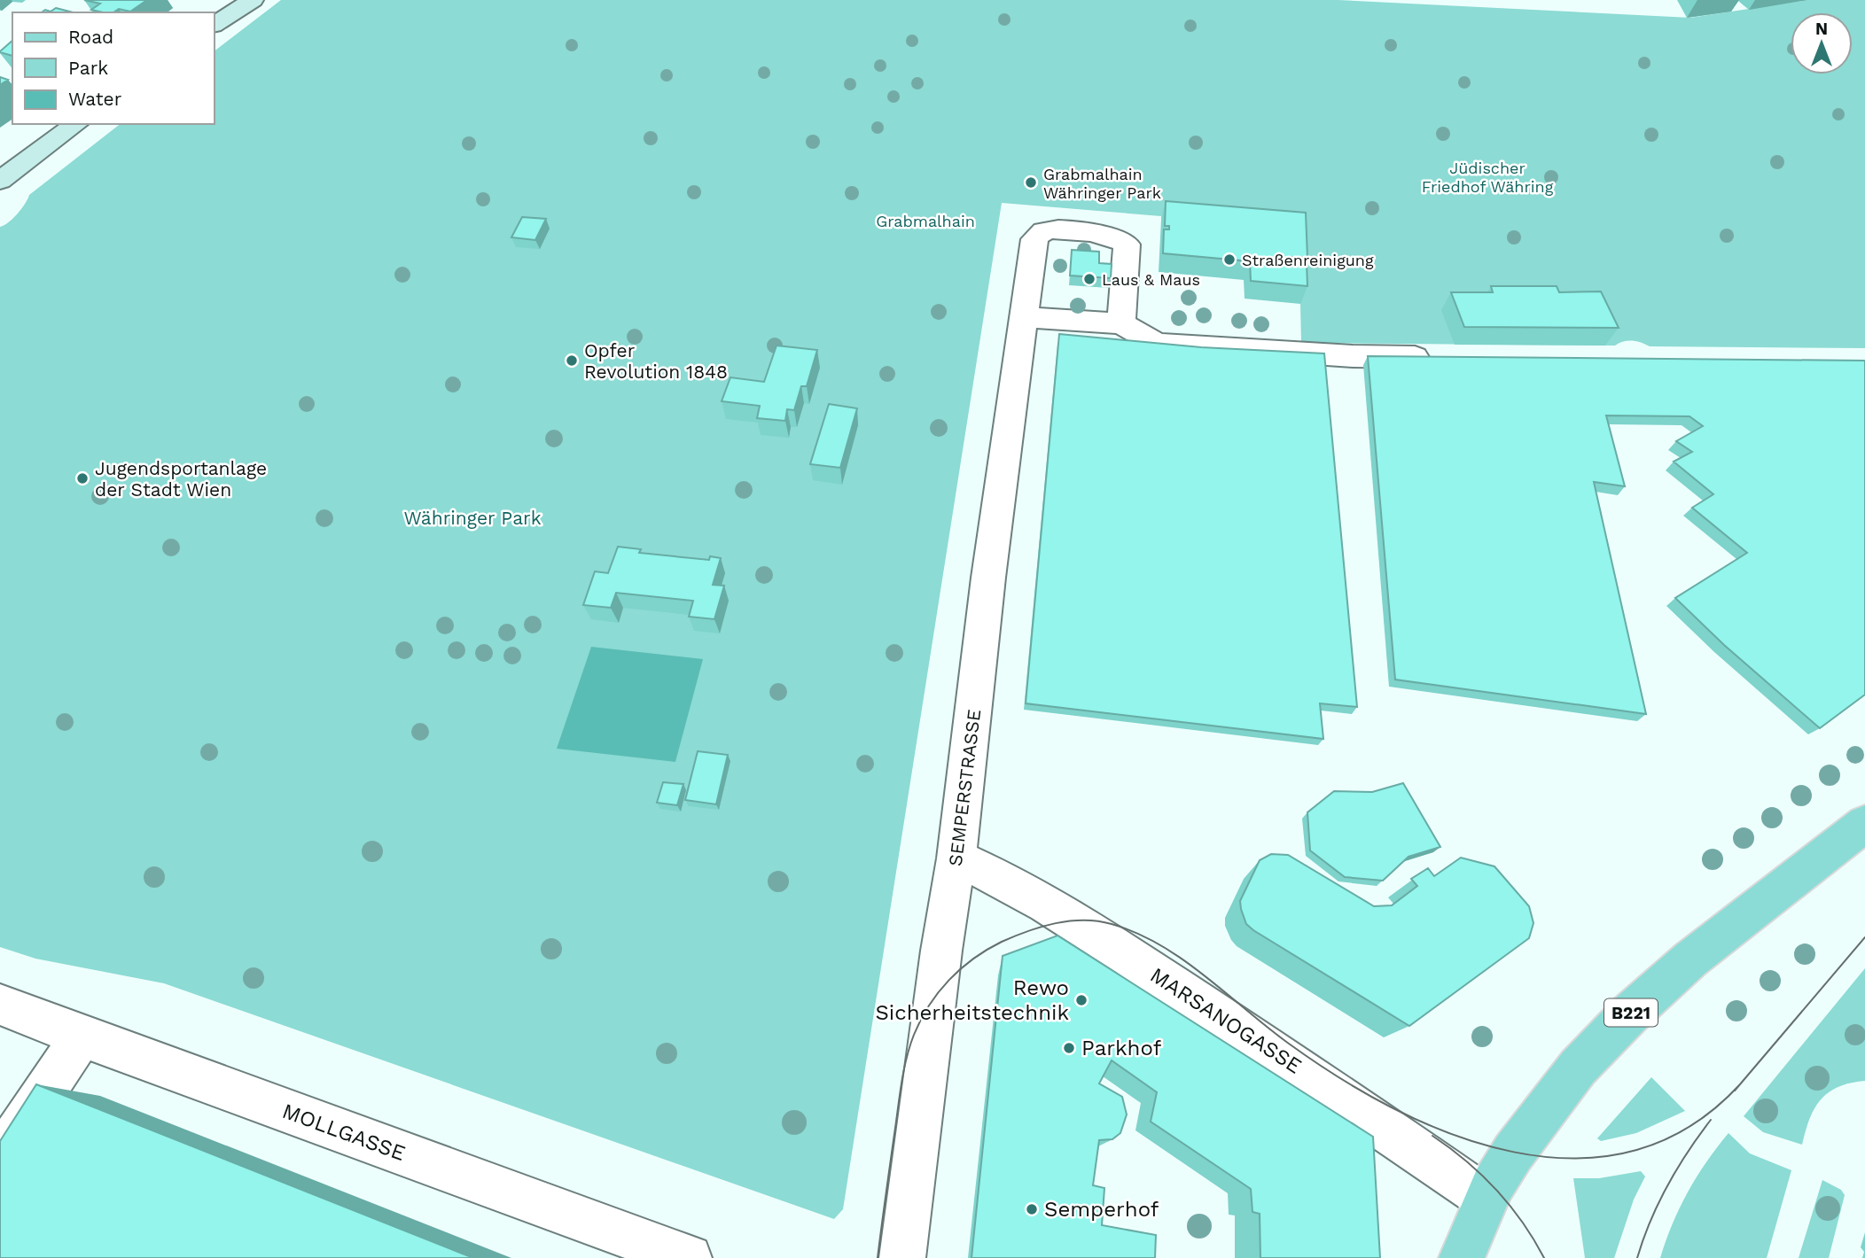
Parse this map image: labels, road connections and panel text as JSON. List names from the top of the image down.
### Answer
{
  "streets": {
    "main road": ["B221"],
    "street": ["SEMPERSTRASSE", "MARSANOGASSE", "MOLLGASSE"]
  },
  "crossings": [
    ["SEMPERSTRASSE", "MARSANOGASSE"],
    ["B221", "MARSANOGASSE"]
  ],
  "parks": ["Jüdischer Friedhof Währing", "Grabmalhain", "Währinger Park"],
  "places": [
    "Grabmalhain Währinger Park",
    "Straßenreinigung",
    "Laus & Maus",
    "Opfer Revolution 1848",
    "Jugendsportanlage der Stadt Wien",
    "Rewo Sicherheitstechnik",
    "Parkhof",
    "Semperhof"
  ],
  "legend": ["Road", "Park", "Water"],
  "north": "top"
}
